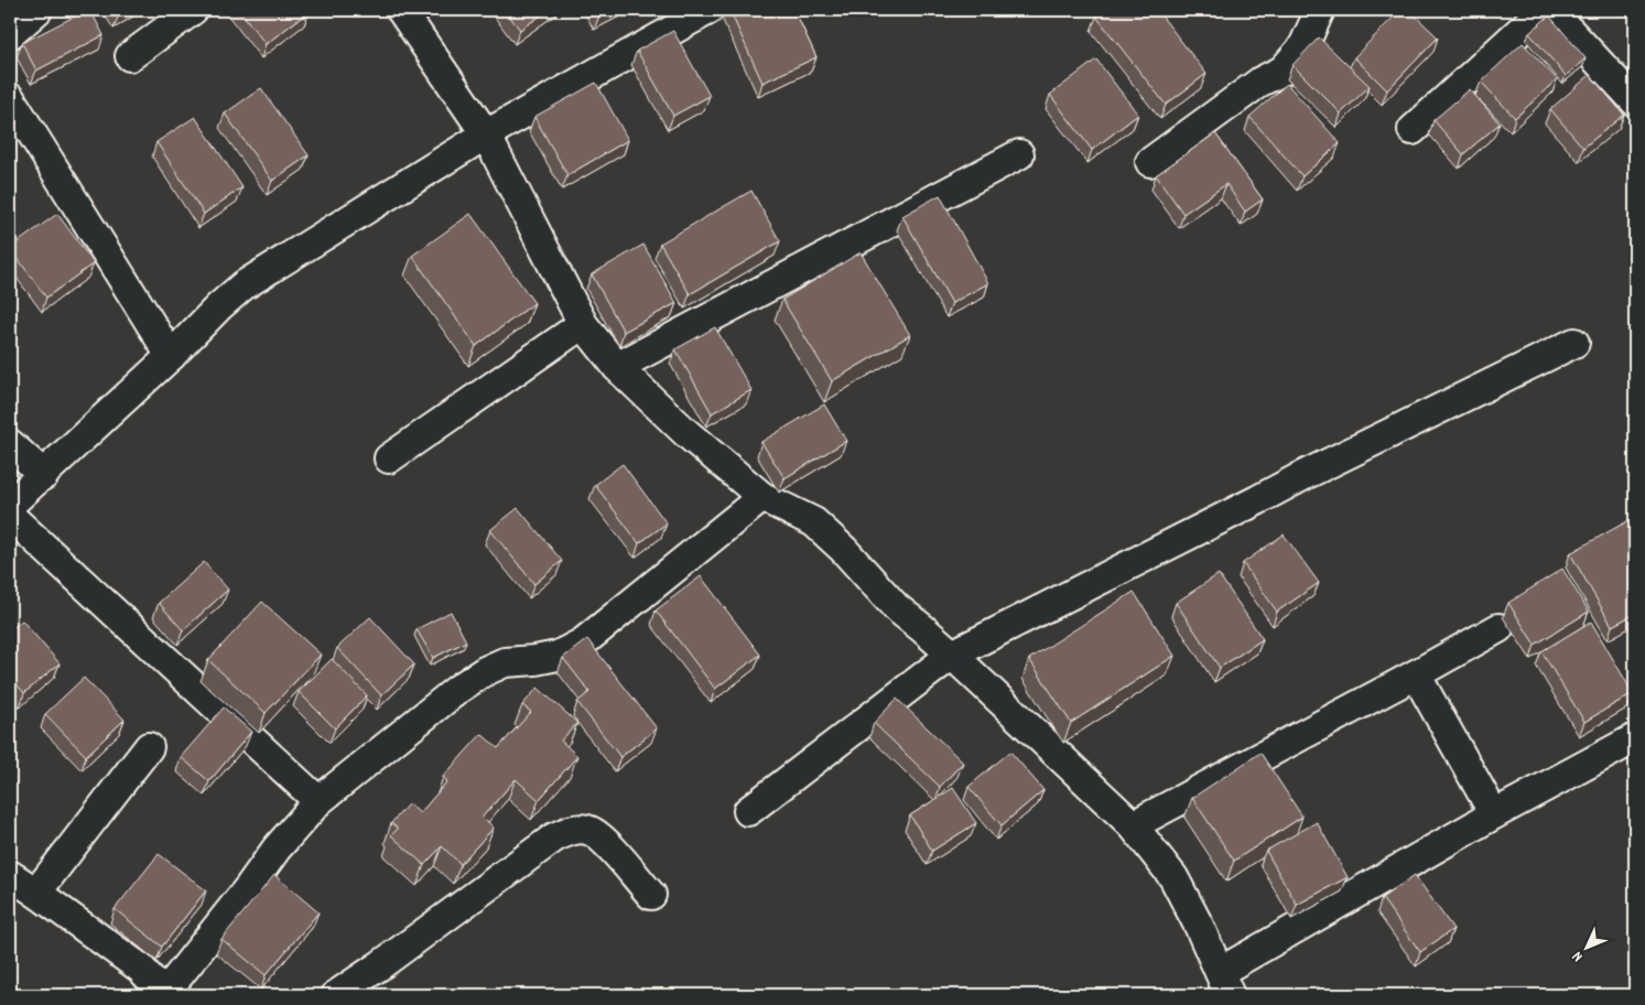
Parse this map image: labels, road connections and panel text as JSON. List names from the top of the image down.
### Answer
{
  "north": "bottom left"
}
